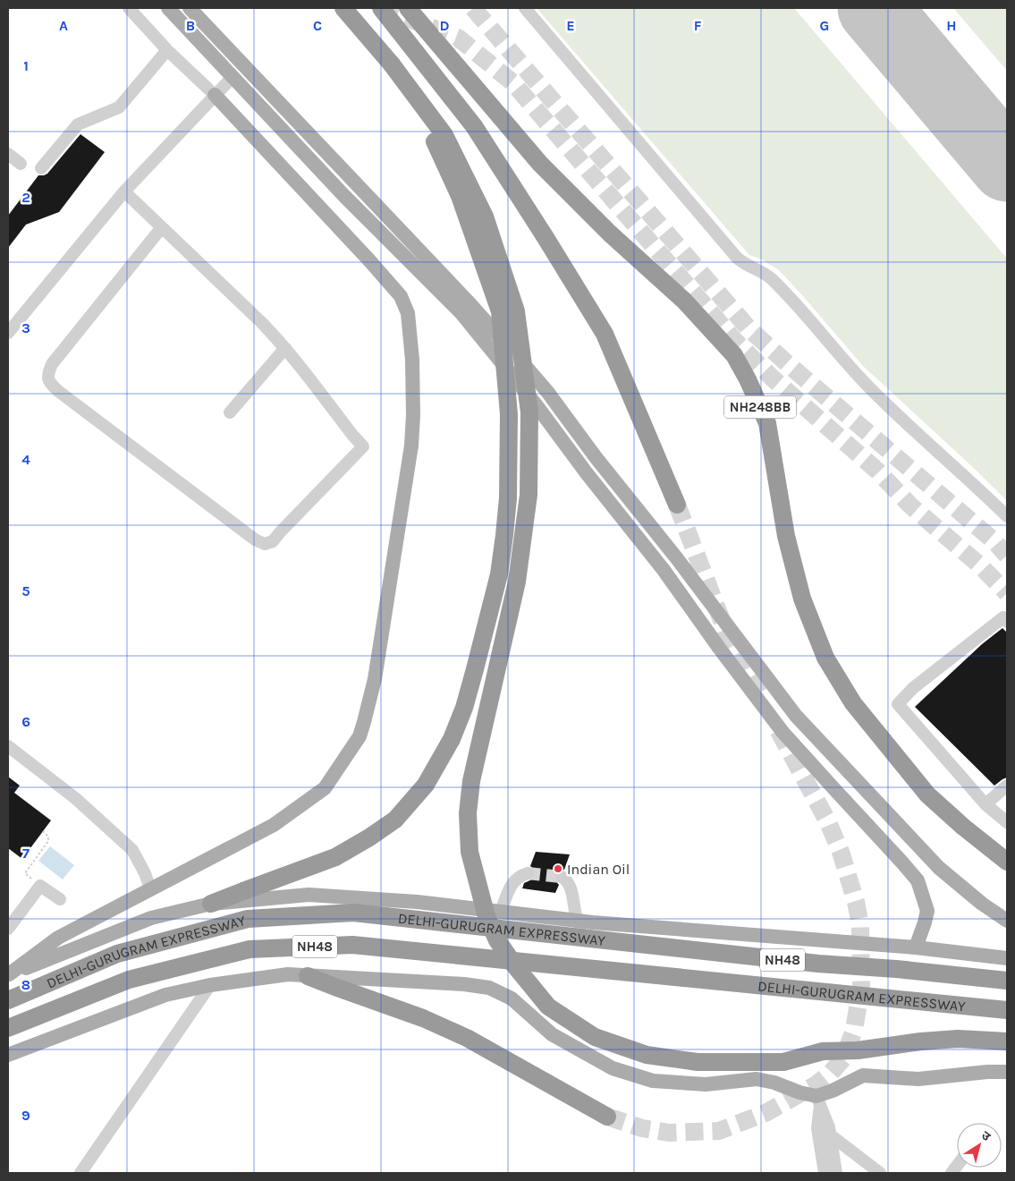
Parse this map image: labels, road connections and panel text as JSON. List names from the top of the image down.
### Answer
{
  "streets": {
    "highway": ["NH248BB", "DELHI-GURUGRAM EXPRESSWAY", "NH48"]
  },
  "places": ["Indian Oil"],
  "north": "top right",
  "grid": {
    "columns": [
      "A",
      "B",
      "C",
      "D",
      "E",
      "F",
      "G",
      "H"
    ],
    "rows": [
      "1",
      "2",
      "3",
      "4",
      "5",
      "6",
      "7",
      "8",
      "9"
    ]
  }
}
